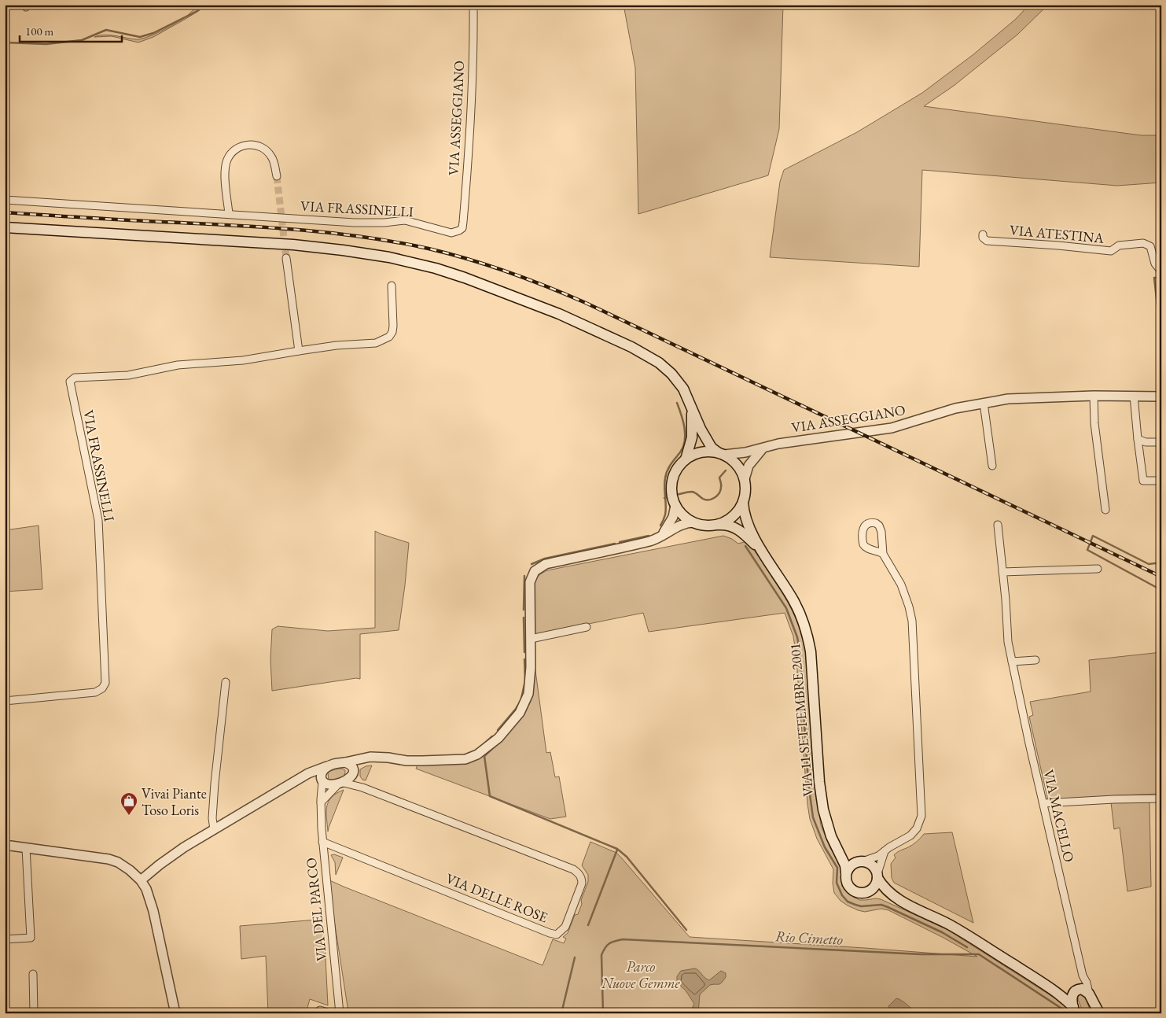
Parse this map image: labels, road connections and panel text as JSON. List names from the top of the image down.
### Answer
{
  "streets": {
    "main road": ["VIA ASSEGGIANO", "VIA 11 SETTEMBRE 2001"],
    "street": [
      "VIA FRASSINELLI",
      "VIA ATESTINA",
      "VIA MACELLO",
      "VIA DELLE ROSE",
      "VIA DEL PARCO"
    ]
  },
  "crossings": [
    ["VIA ASSEGGIANO", "VIA FRASSINELLI"],
    ["VIA ASSEGGIANO", "VIA 11 SETTEMBRE 2001"],
    ["VIA 11 SETTEMBRE 2001", "VIA MACELLO"],
    ["VIA DELLE ROSE", "VIA DEL PARCO"]
  ],
  "water": ["Rio Cimetto"],
  "parks": ["Parco Nuove Gemme"],
  "places": {
    "shop": ["Vivai Piante Toso Loris"]
  },
  "scale_bar": "100 m"
}
